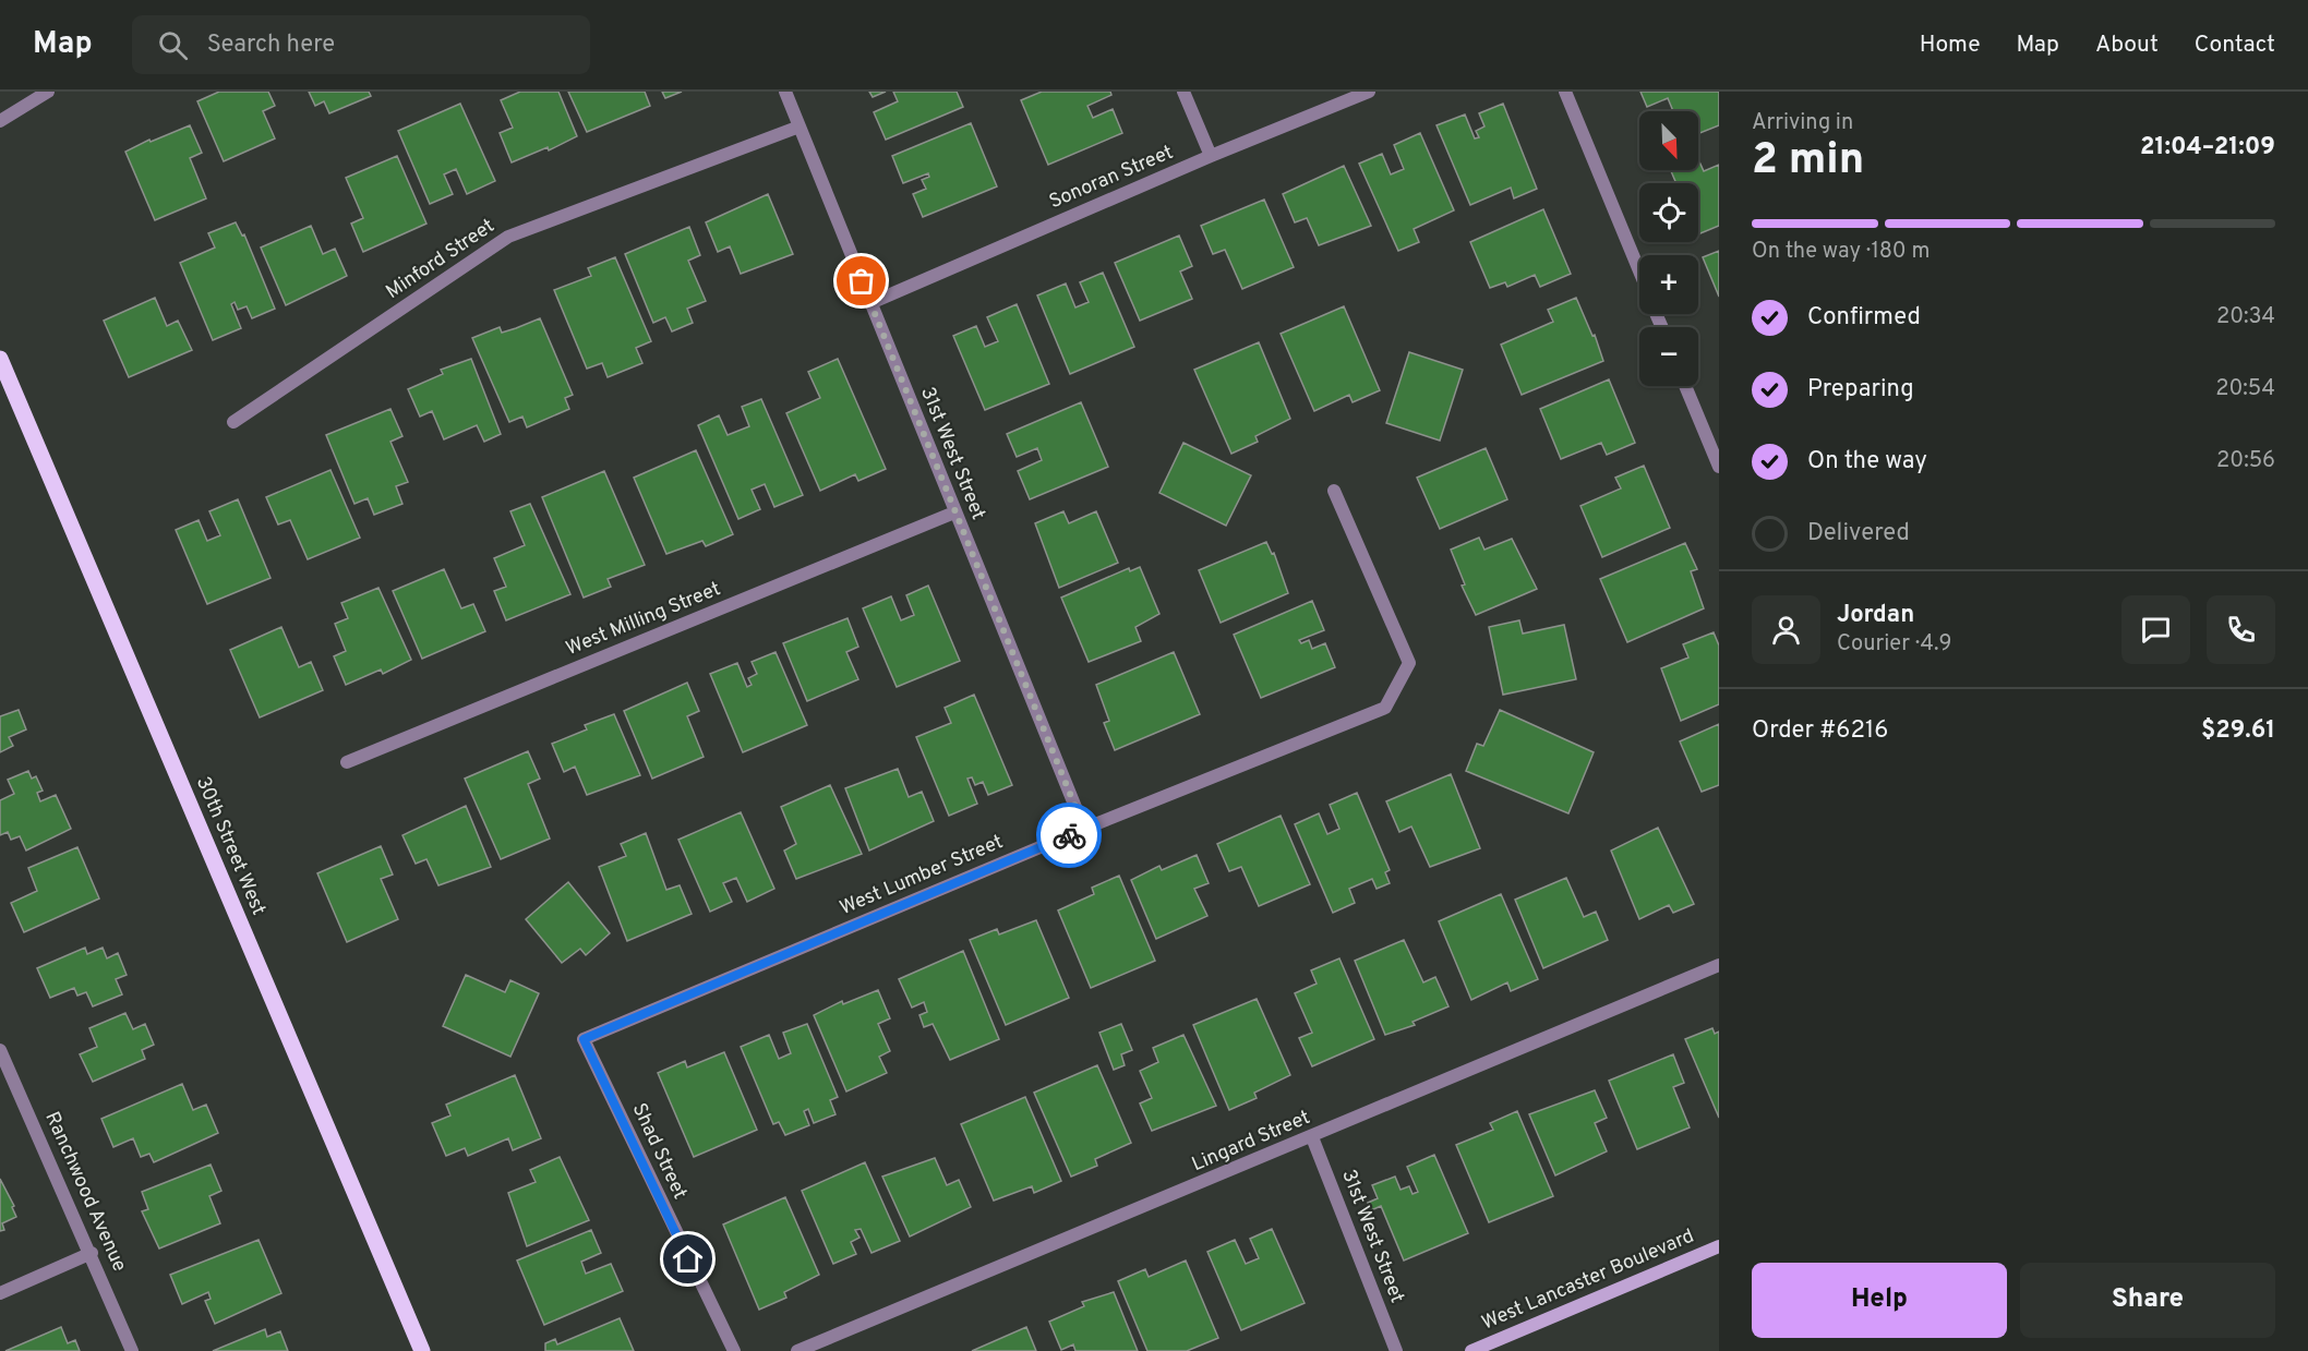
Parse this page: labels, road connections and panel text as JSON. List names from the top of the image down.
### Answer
{
  "streets": {
    "main road": ["30th Street West"],
    "street": [
      "Sonoran Street",
      "Minford Street",
      "31st West Street",
      "West Milling Street",
      "West Lumber Street",
      "Lingard Street",
      "Shad Street",
      "Ranchwood Avenue",
      "West Lancaster Boulevard"
    ]
  },
  "crossings": [
    ["Sonoran Street", "31st West Street"],
    ["Minford Street", "31st West Street"],
    ["31st West Street", "West Milling Street"],
    ["31st West Street", "West Lumber Street"],
    ["31st West Street", "Lingard Street"],
    ["West Lumber Street", "Shad Street"]
  ],
  "north": "bottom right",
  "page": {
    "header": "Map",
    "search": "Search here",
    "nav": [
      "Home",
      "Map",
      "About",
      "Contact"
    ],
    "heading": ["2 min", "Arriving in", "21:04–21:09"],
    "panel": [
      "Jordan",
      "Courier · 4.9",
      "Order #6216",
      "$29.61"
    ],
    "map_buttons": ["+", "−"],
    "bar": "On the way · 180 m",
    "list": [
      ["Confirmed", "20:34"],
      ["Preparing", "20:54"],
      ["On the way", "20:56"],
      "Delivered"
    ],
    "buttons": ["Help", "Share"]
  }
}
